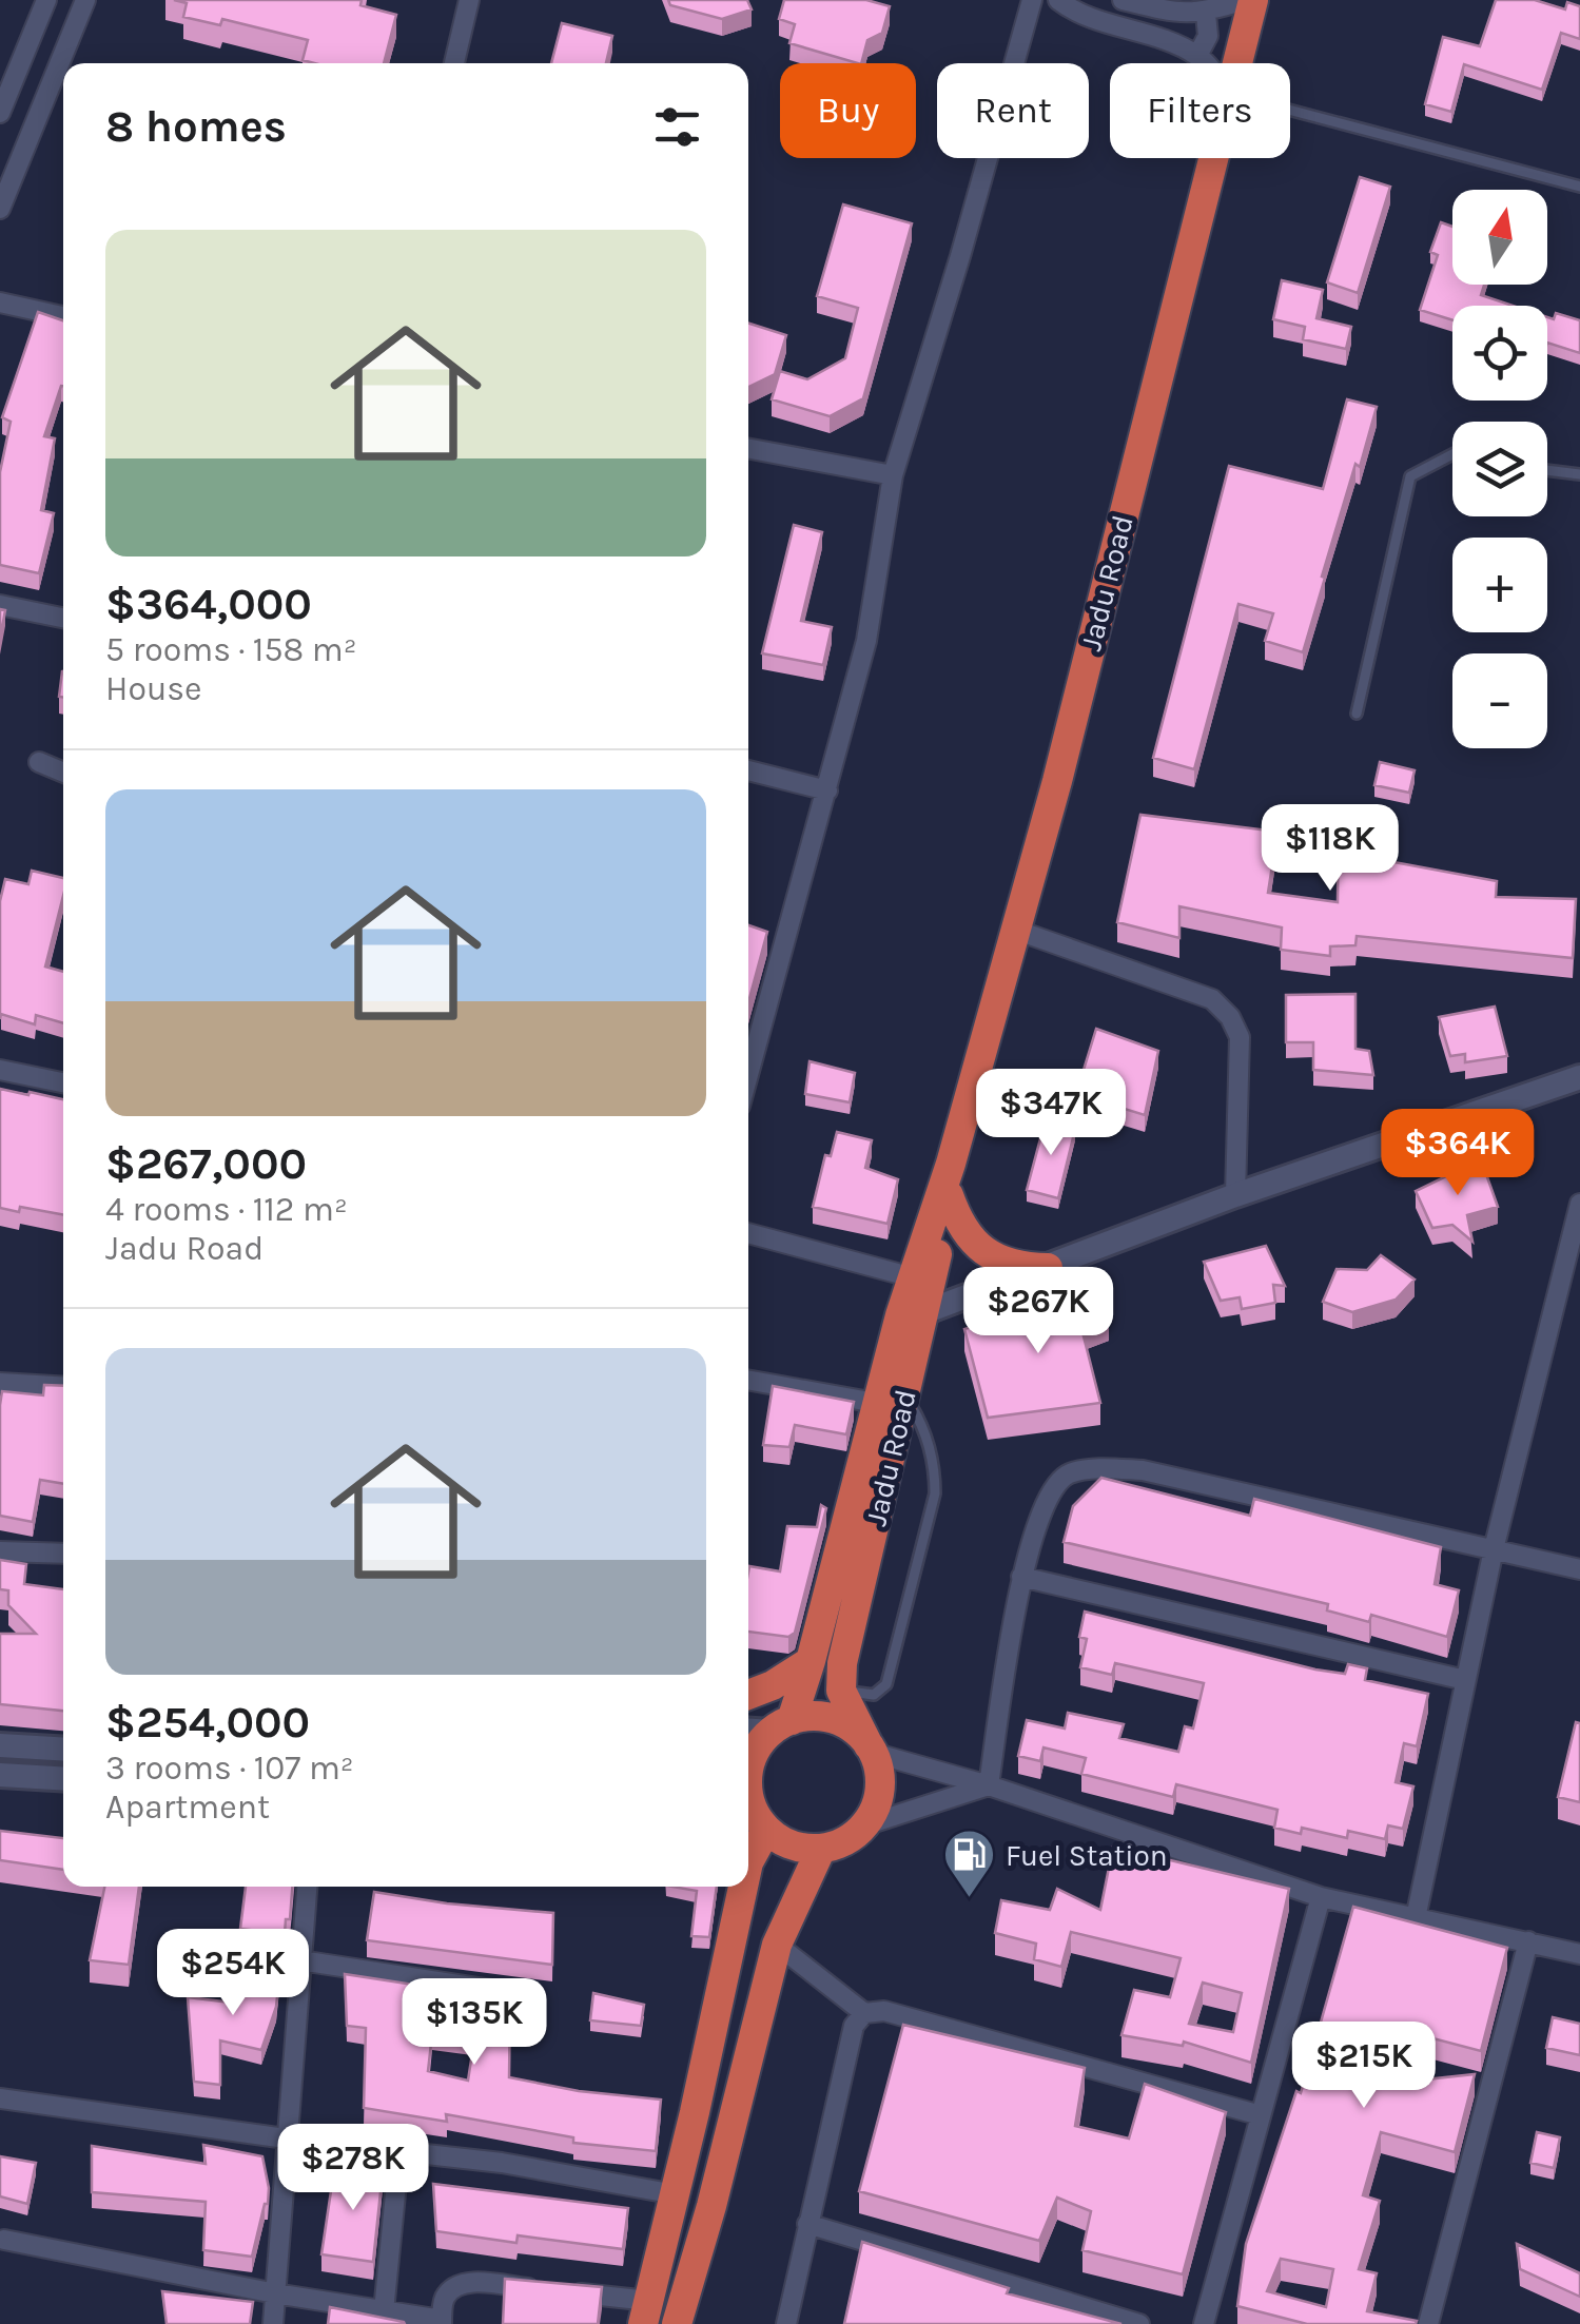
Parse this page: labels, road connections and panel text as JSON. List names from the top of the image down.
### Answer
{
  "streets": {
    "highway": ["Jadu Road"]
  },
  "places": {
    "fuel station": ["Fuel Station"]
  },
  "north": "top",
  "page": {
    "chip": ["Buy", "Rent", "Filters"],
    "heading": "8 homes",
    "map_buttons": ["+", "−"],
    "list": [
      {
        "name": "$364,000",
        "note": "5 rooms · 158 m² · House"
      },
      {
        "name": "$267,000",
        "note": "4 rooms · 112 m² · Jadu Road"
      },
      {
        "name": "$254,000",
        "note": "3 rooms · 107 m² · Apartment"
      }
    ],
    "price": [
      "$118K",
      "$347K",
      "$364K",
      "$267K",
      "$254K",
      "$135K",
      "$215K",
      "$278K"
    ]
  }
}
